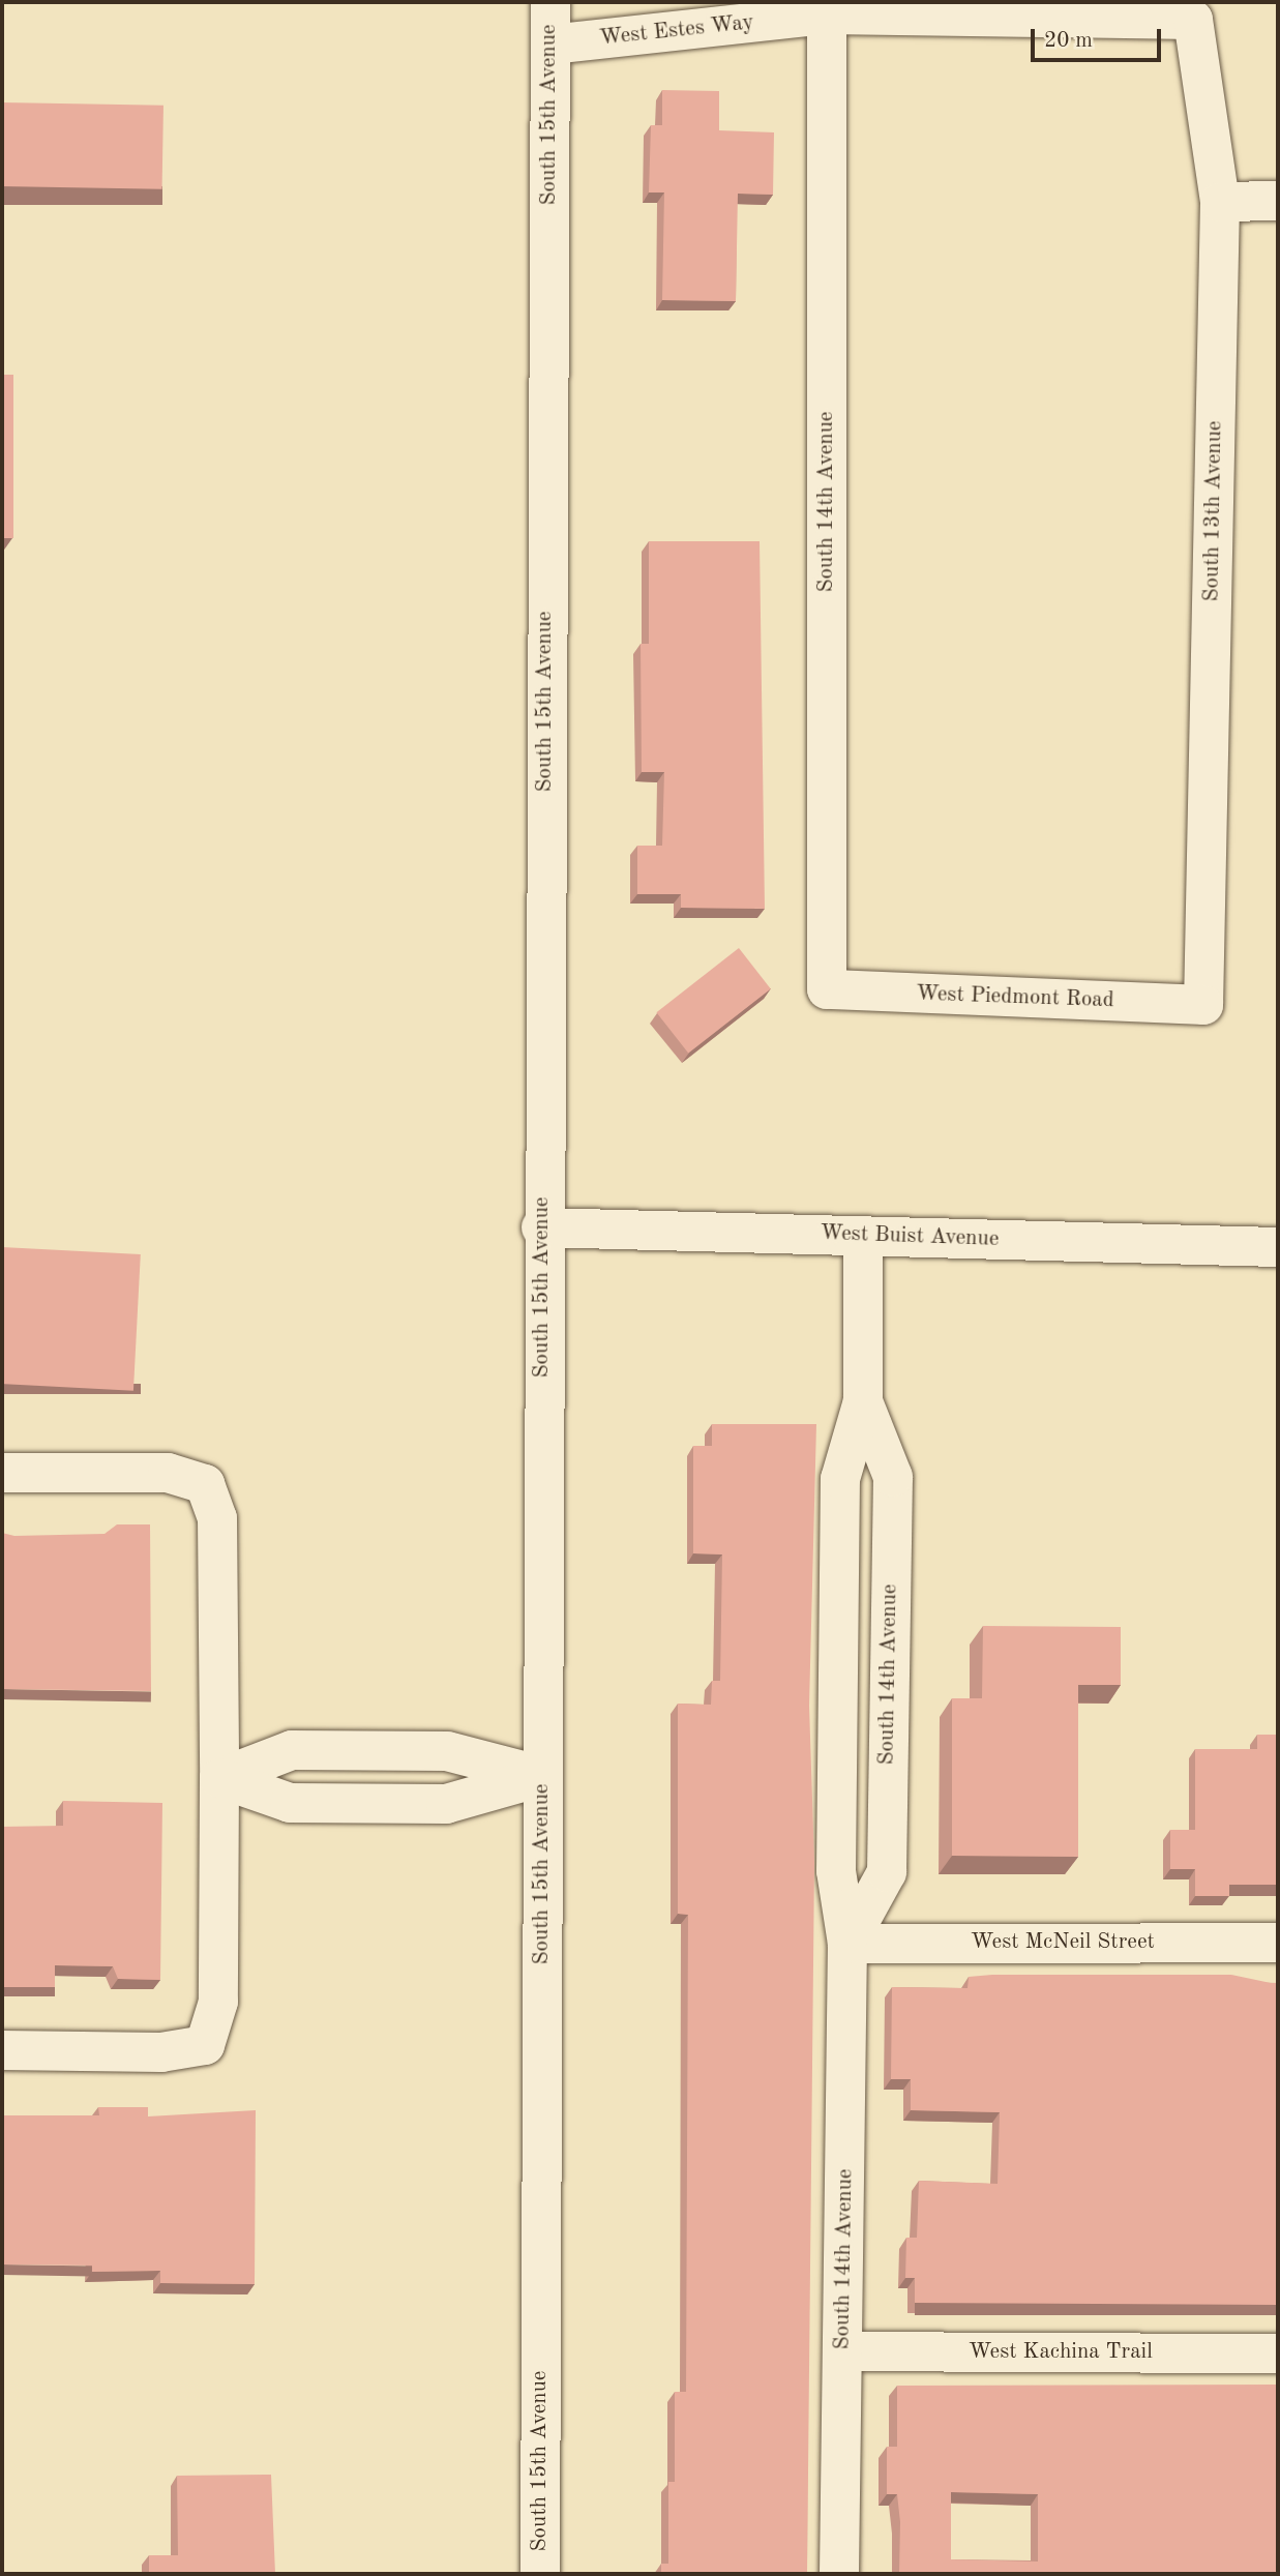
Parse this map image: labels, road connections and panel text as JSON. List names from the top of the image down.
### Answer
{
  "streets": {
    "street": [
      "West Estes Way",
      "South 15th Avenue",
      "South 14th Avenue",
      "South 13th Avenue",
      "West Piedmont Road",
      "West Buist Avenue",
      "West McNeil Street",
      "West Kachina Trail"
    ]
  },
  "crossings": [
    ["West Estes Way", "South 15th Avenue"],
    ["West Estes Way", "South 14th Avenue"],
    ["West Estes Way", "South 13th Avenue"],
    ["South 15th Avenue", "West Buist Avenue"],
    ["South 14th Avenue", "West Piedmont Road"],
    ["South 14th Avenue", "West Buist Avenue"],
    ["South 14th Avenue", "West McNeil Street"],
    ["South 14th Avenue", "West Kachina Trail"],
    ["South 13th Avenue", "West Piedmont Road"]
  ],
  "scale_bar": "20 m"
}
